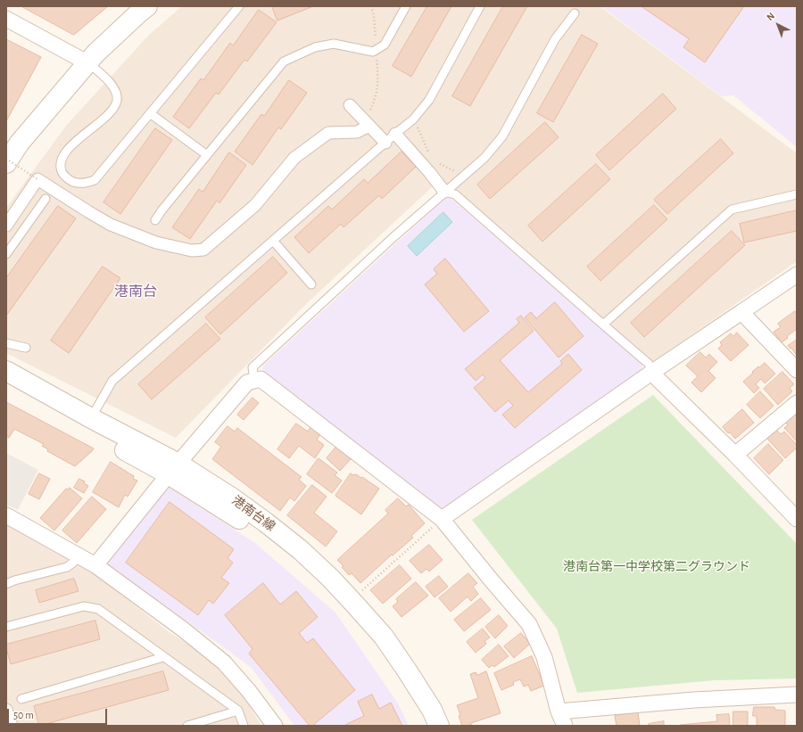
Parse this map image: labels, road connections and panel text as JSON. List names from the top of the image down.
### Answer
{
  "streets": {
    "street": ["港南台線"]
  },
  "districts": ["港南台"],
  "parks": ["港南台第一中学校第二グラウンド"],
  "scale_bar": "50 m",
  "north": "top left"
}
